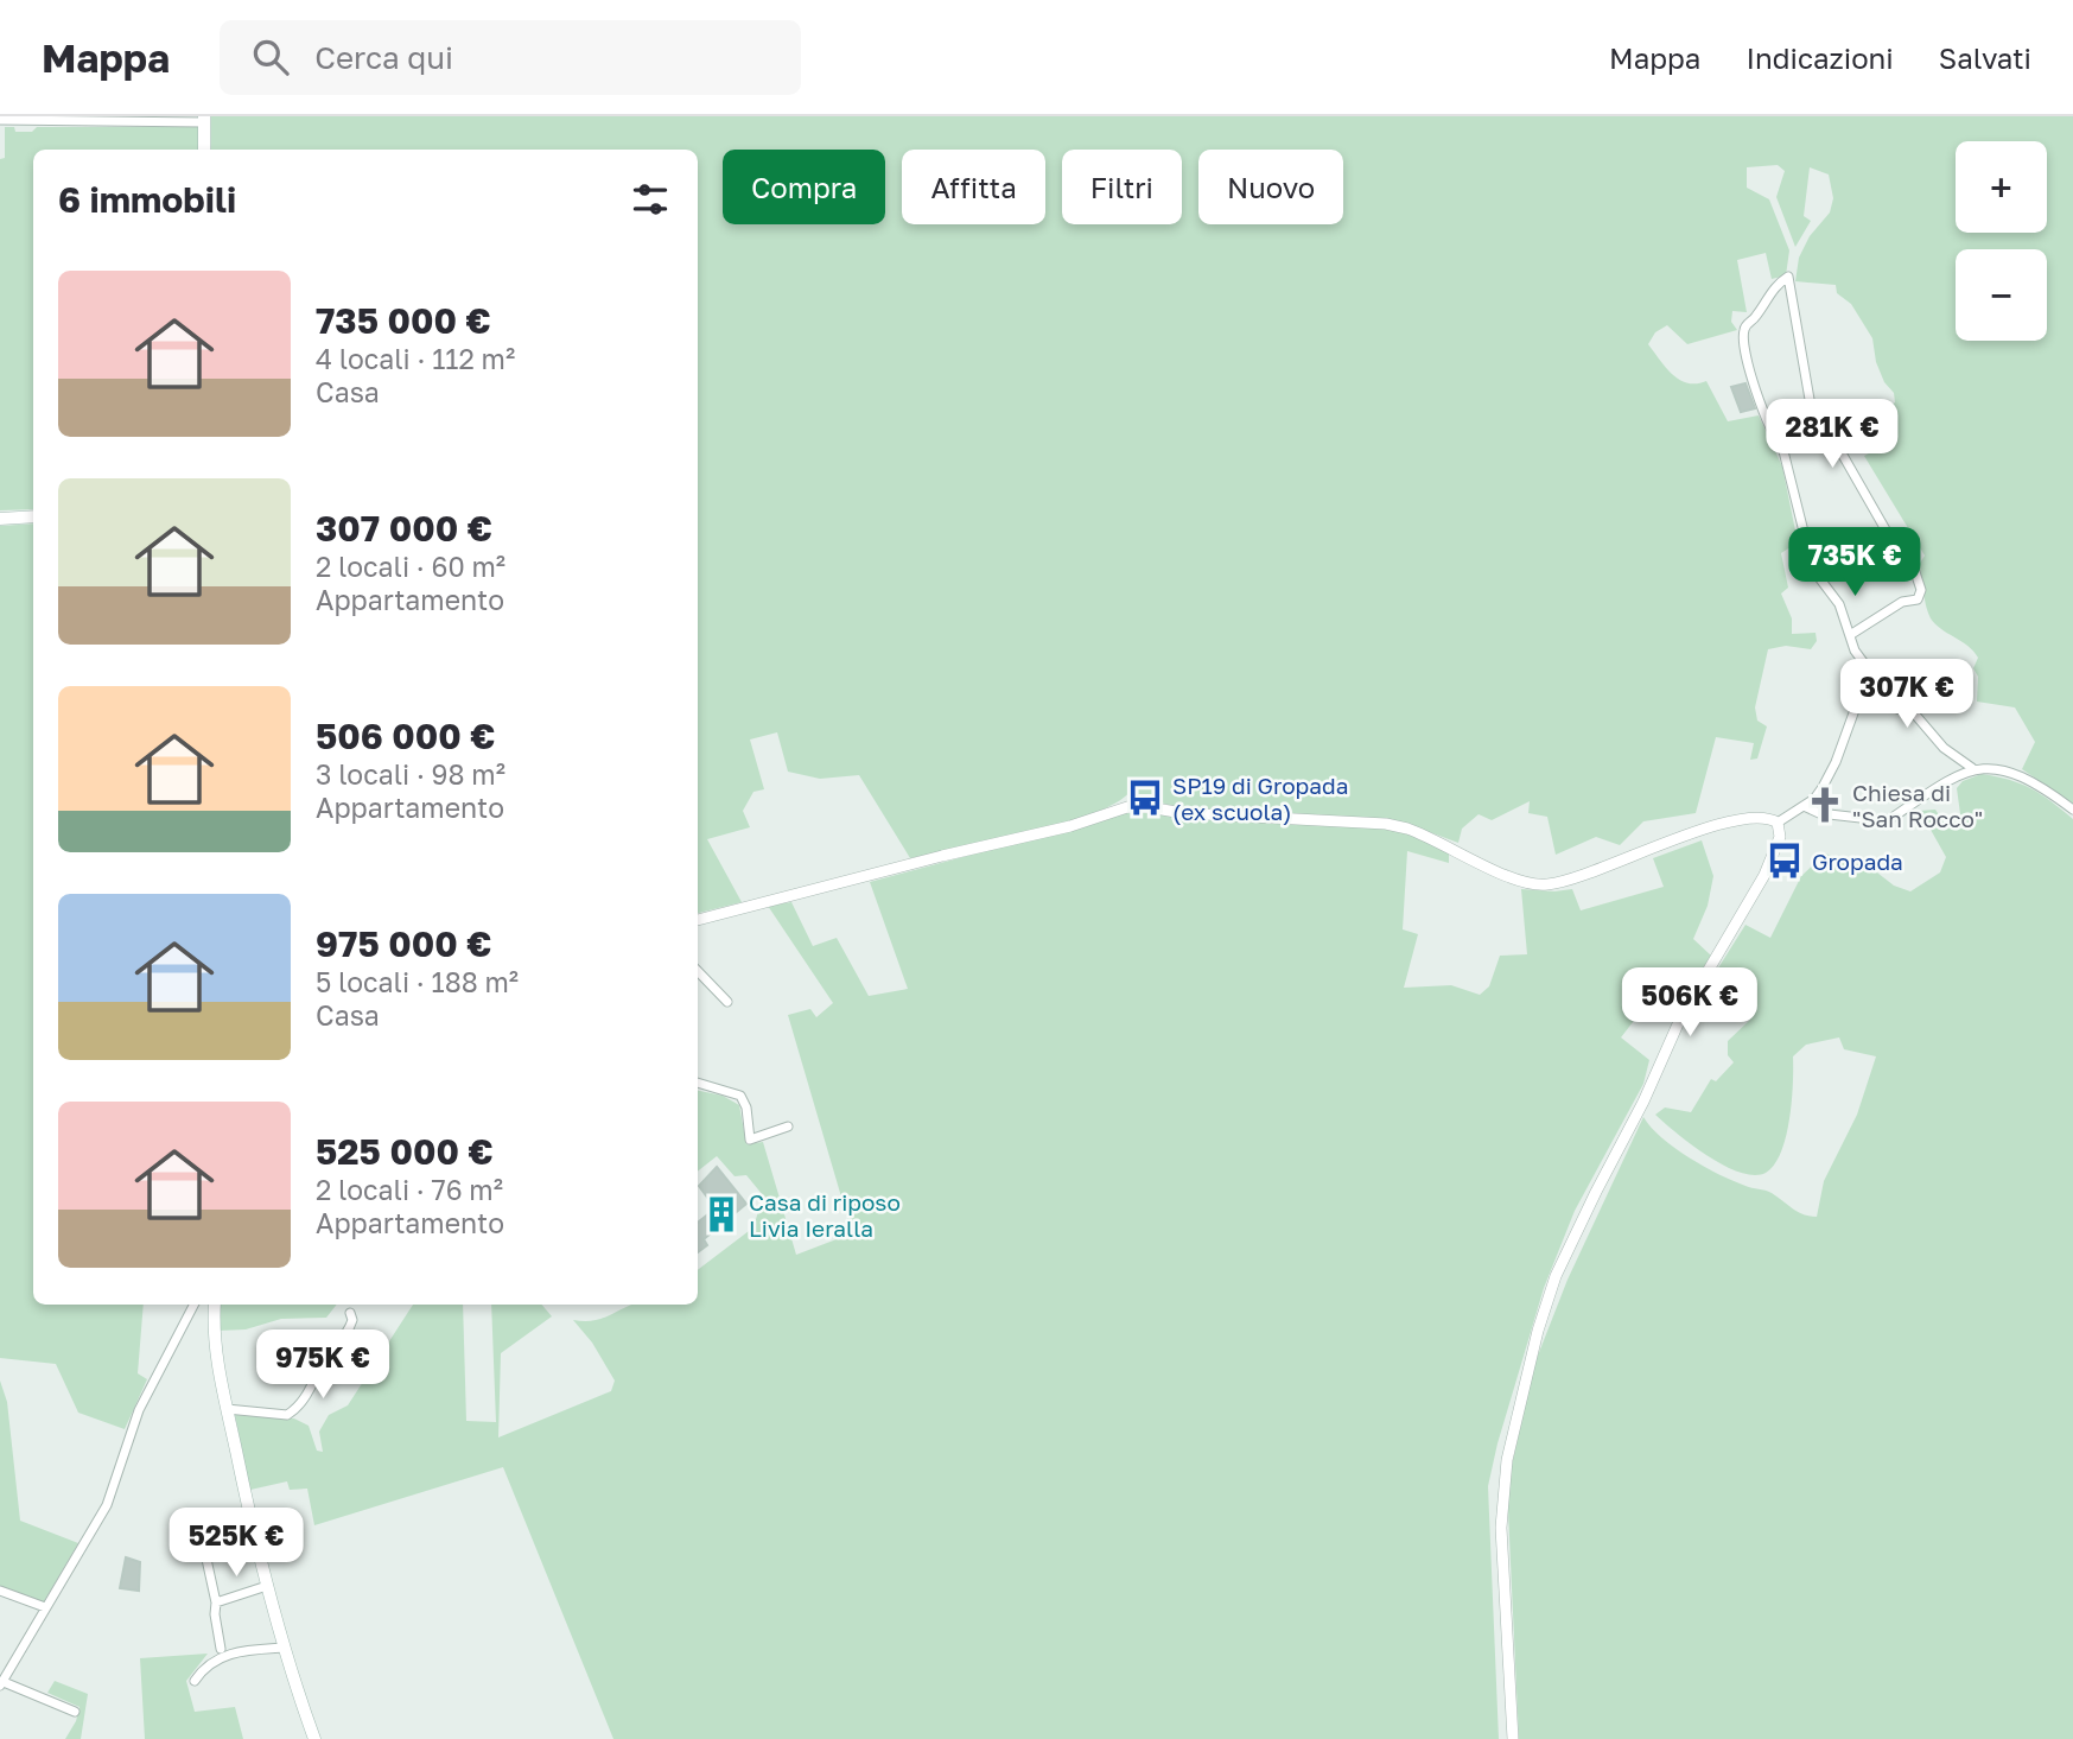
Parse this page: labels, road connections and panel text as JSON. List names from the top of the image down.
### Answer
{
  "places": {
    "bus stop": ["SP19 di Gropada (ex scuola)", "Gropada"],
    "church": ["Chiesa di \"San Rocco\""],
    "building": ["Casa di riposo Livia Ieralla"]
  },
  "page": {
    "header": "Mappa",
    "search": "Cerca qui",
    "nav": ["Mappa", "Indicazioni", "Salvati"],
    "map_buttons": ["+", "−"],
    "chip": [
      "Compra",
      "Affitta",
      "Filtri",
      "Nuovo"
    ],
    "heading": "6 immobili",
    "list": [
      {
        "name": "735 000 €",
        "note": "4 locali · 112 m² · Casa"
      },
      {
        "name": "307 000 €",
        "note": "2 locali · 60 m² · Appartamento"
      },
      {
        "name": "506 000 €",
        "note": "3 locali · 98 m² · Appartamento"
      },
      {
        "name": "975 000 €",
        "note": "5 locali · 188 m² · Casa"
      },
      {
        "name": "525 000 €",
        "note": "2 locali · 76 m² · Appartamento"
      }
    ],
    "price": [
      "281K €",
      "735K €",
      "307K €",
      "506K €",
      "975K €",
      "525K €"
    ]
  }
}
